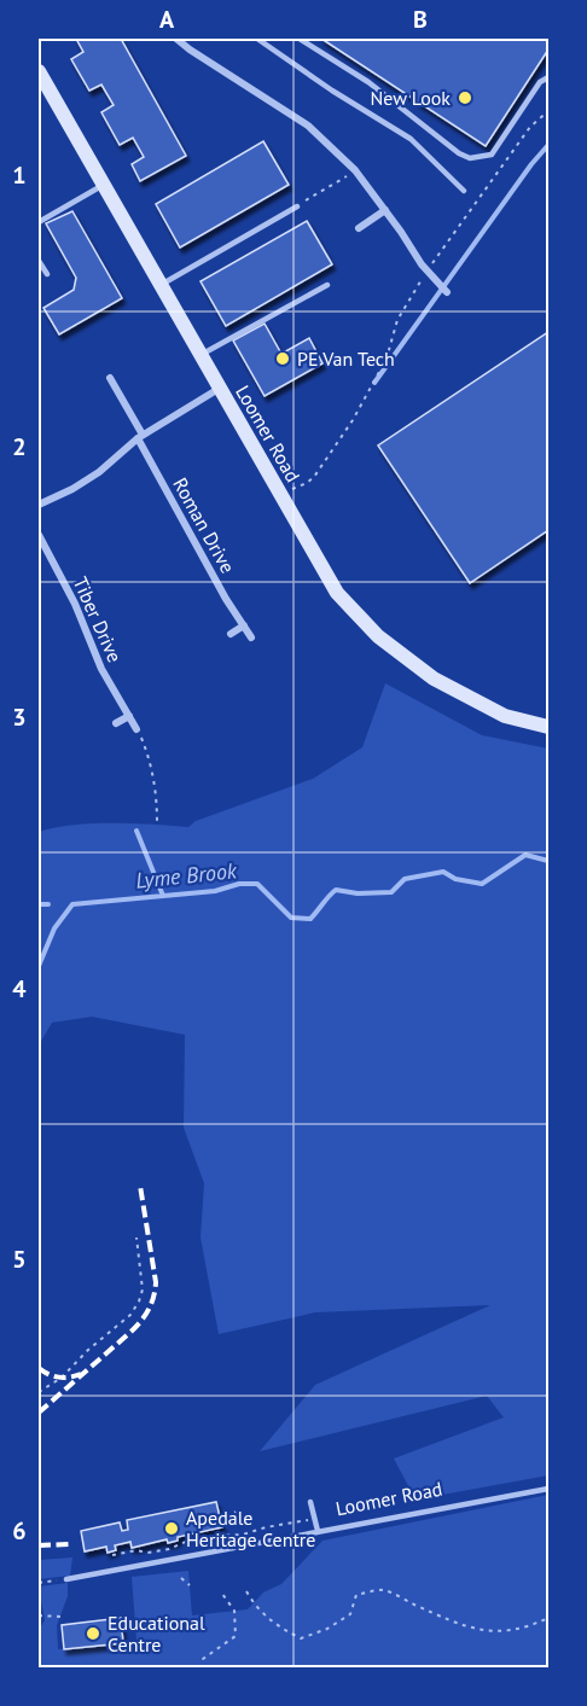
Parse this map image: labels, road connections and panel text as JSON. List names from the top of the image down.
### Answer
{
  "streets": {
    "street": ["Loomer Road", "Roman Drive", "Tiber Drive"]
  },
  "water": ["Lyme Brook"],
  "places": [
    "New Look",
    "PE Van Tech",
    "Apedale Heritage Centre",
    "Educational Centre"
  ],
  "grid": {
    "columns": ["A", "B"],
    "rows": [
      "1",
      "2",
      "3",
      "4",
      "5",
      "6"
    ]
  }
}
